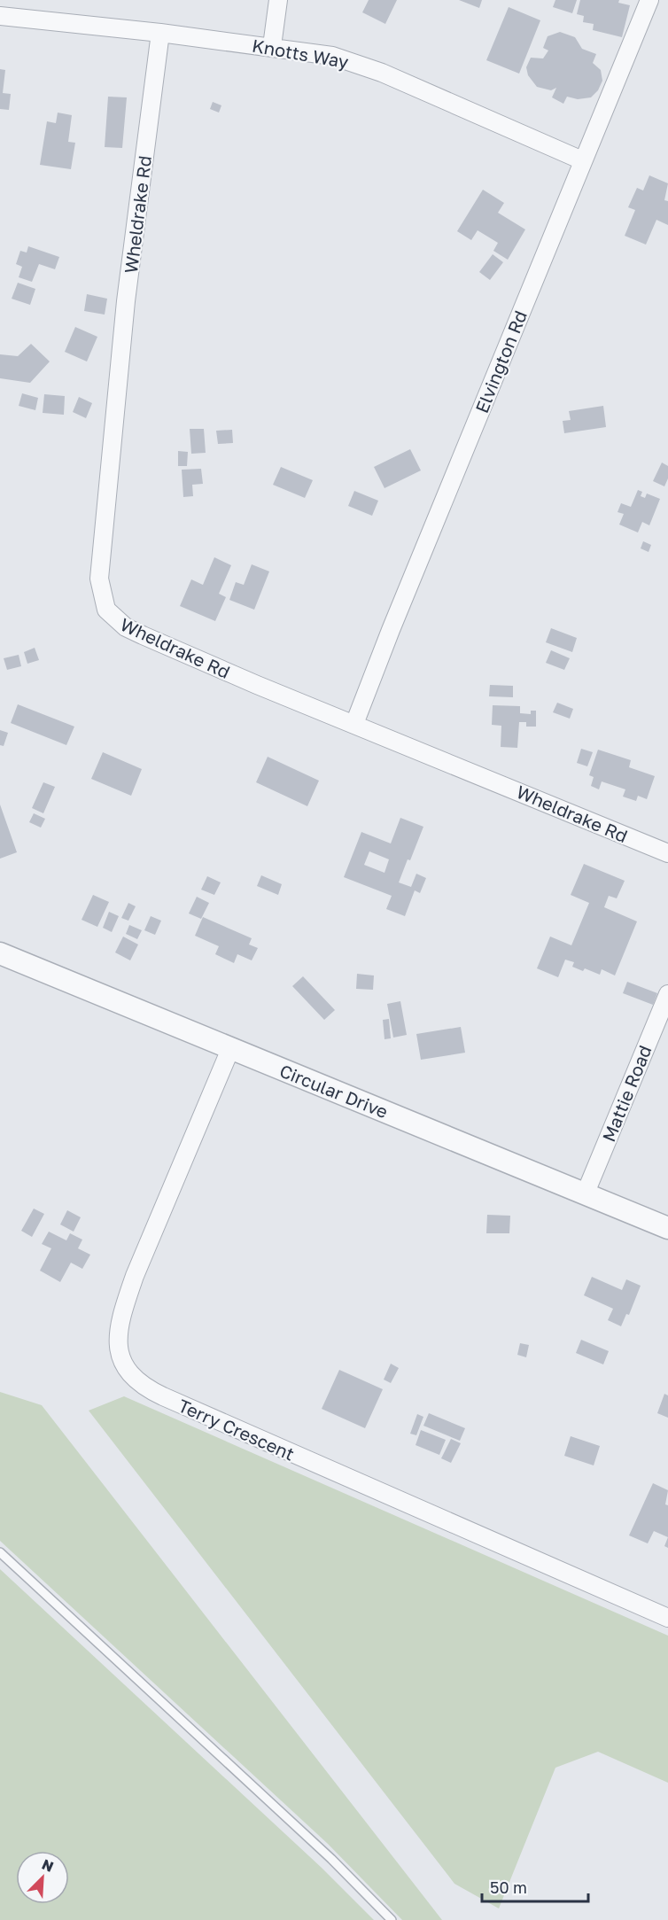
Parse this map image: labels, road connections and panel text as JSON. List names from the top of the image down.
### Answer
{
  "streets": {
    "street": [
      "Knotts Way",
      "Wheldrake Rd",
      "Elvington Rd",
      "Circular Drive",
      "Mattie Road",
      "Terry Crescent"
    ]
  },
  "crossings": [
    ["Knotts Way", "Wheldrake Rd"],
    ["Knotts Way", "Elvington Rd"],
    ["Wheldrake Rd", "Elvington Rd"],
    ["Circular Drive", "Mattie Road"],
    ["Circular Drive", "Terry Crescent"]
  ],
  "scale_bar": "50 m",
  "north": "top right"
}
